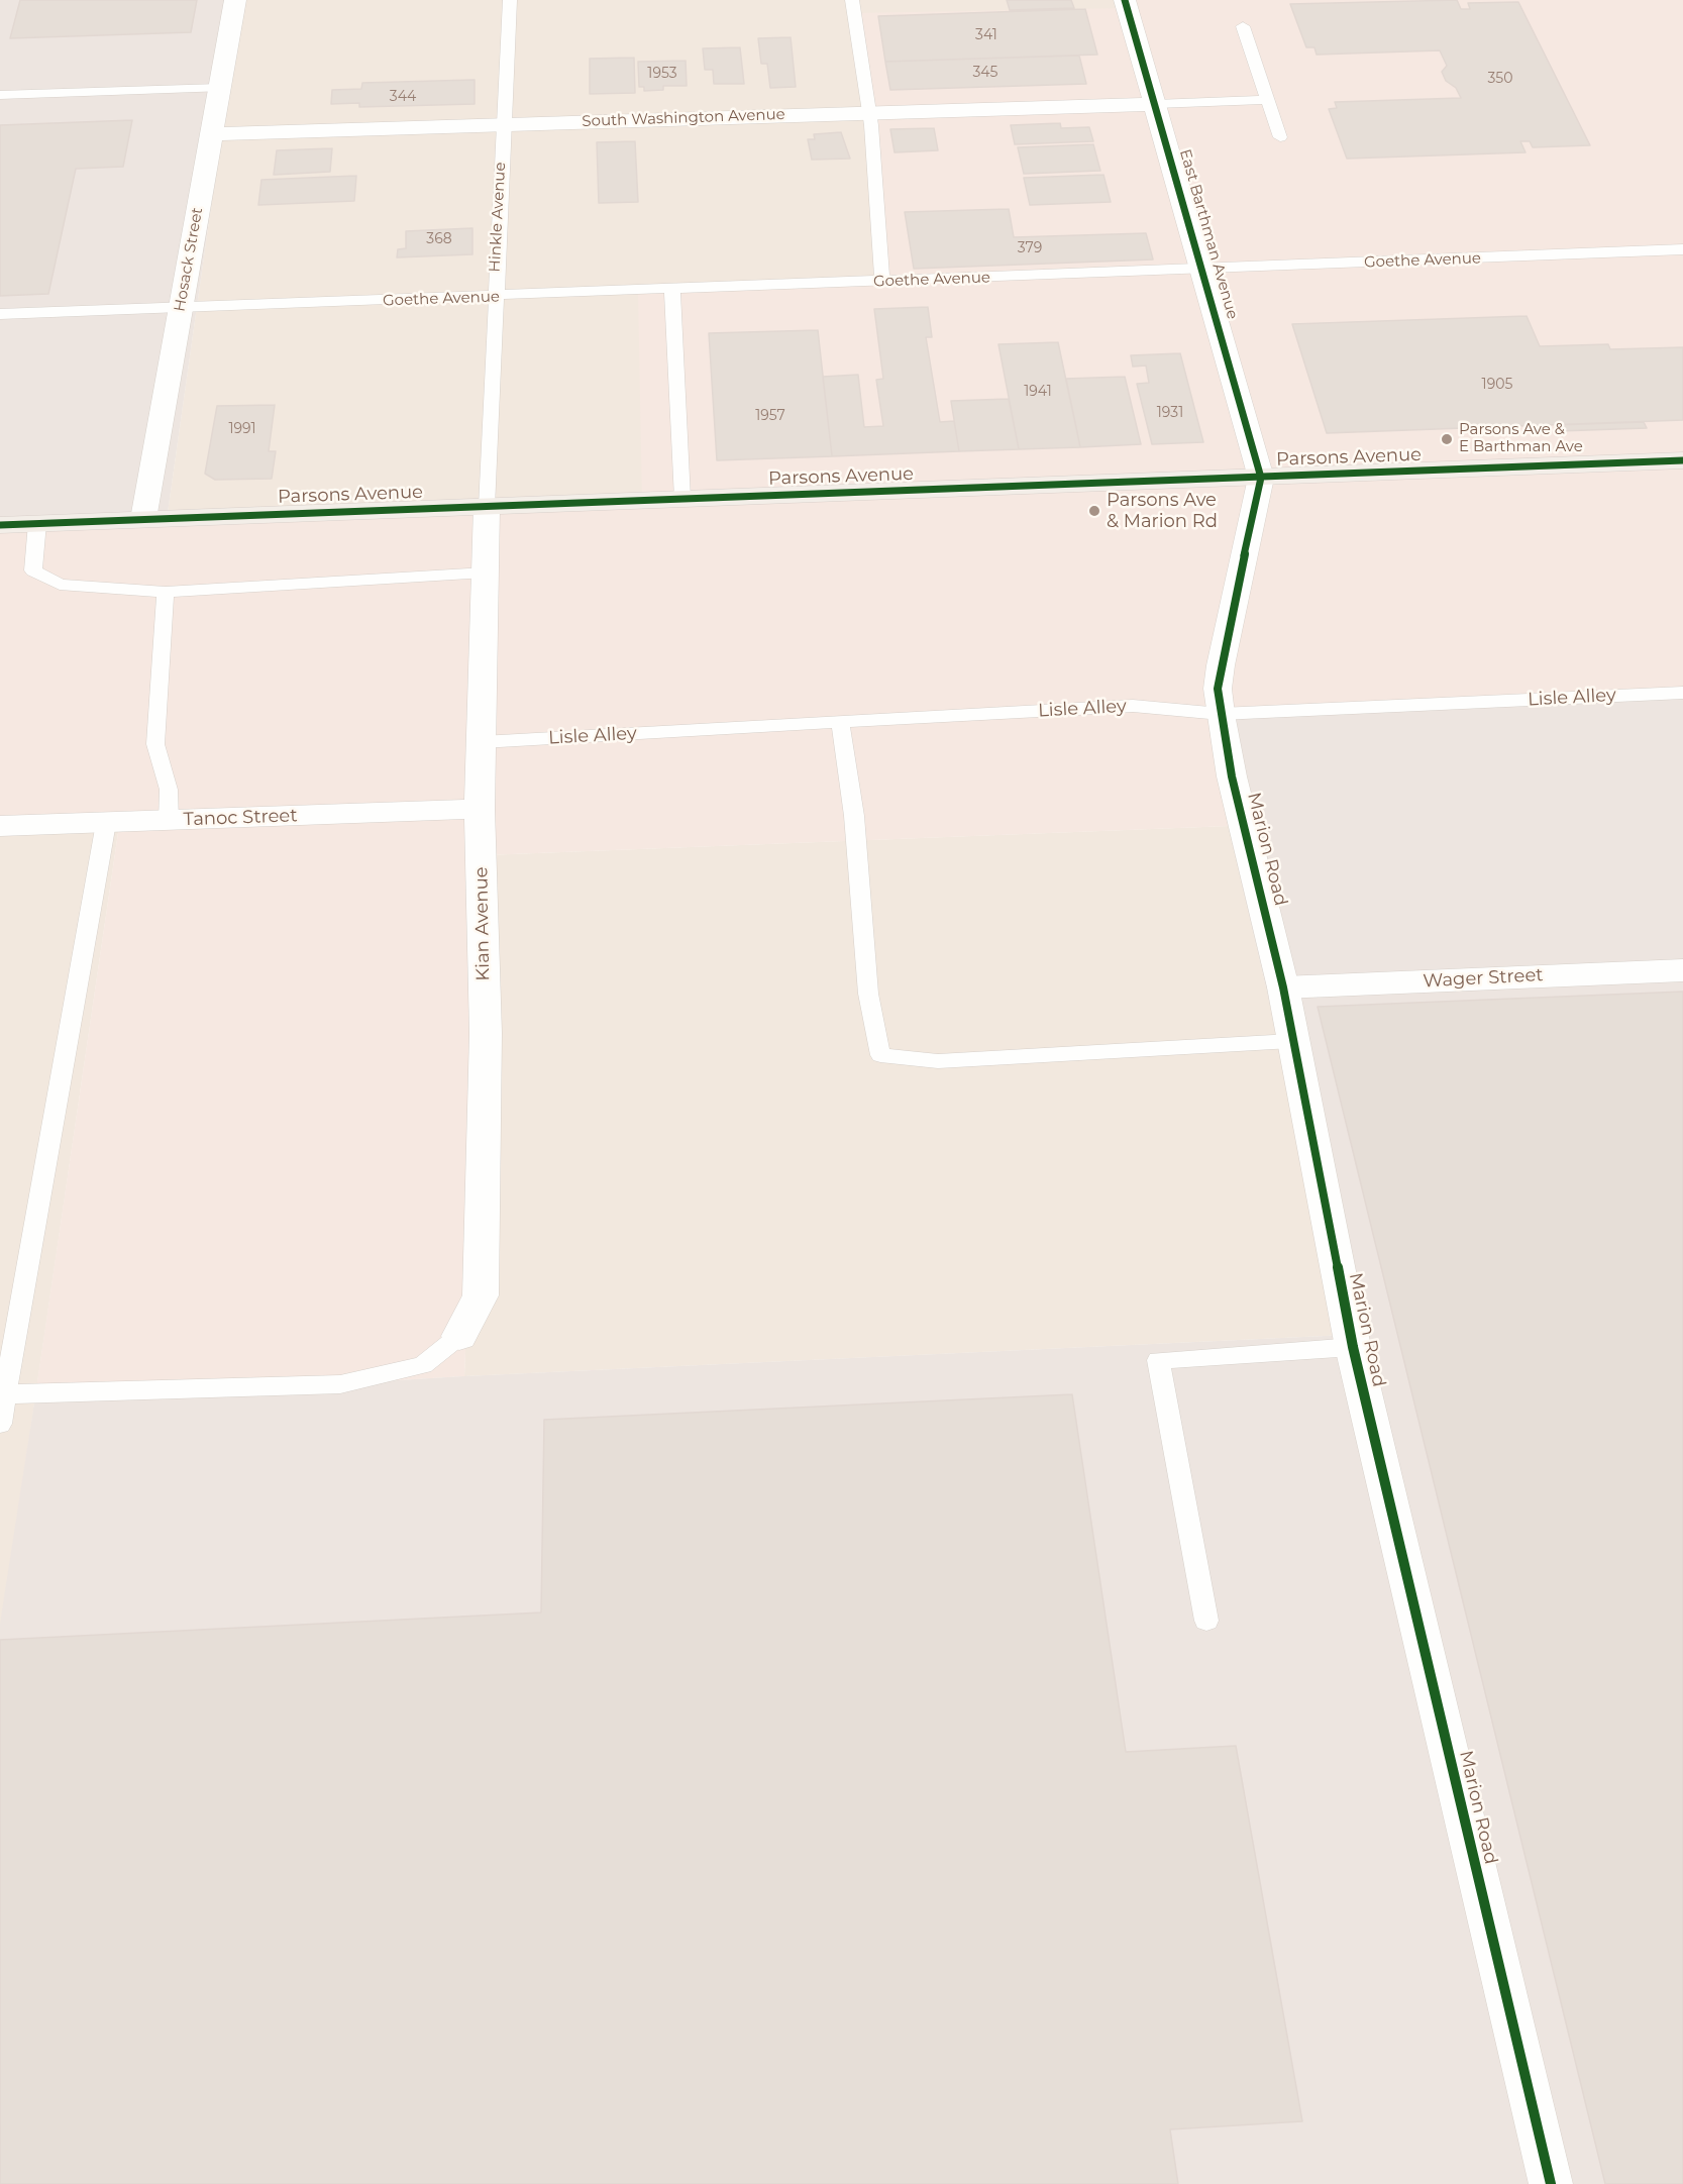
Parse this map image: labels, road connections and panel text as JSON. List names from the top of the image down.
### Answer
{
  "streets": {
    "main road": ["Parsons Avenue"],
    "street": [
      "South Washington Avenue",
      "East Barthman Avenue",
      "Hosack Street",
      "Tanoc Street",
      "Marion Road",
      "Kian Avenue",
      "Wager Street"
    ],
    "lane": ["Hinkle Avenue", "Goethe Avenue", "Lisle Alley"]
  },
  "crossings": [
    ["South Washington Avenue", "Hinkle Avenue"],
    ["South Washington Avenue", "East Barthman Avenue"],
    ["South Washington Avenue", "Hosack Street"],
    ["Hinkle Avenue", "Goethe Avenue"],
    ["Hinkle Avenue", "Parsons Avenue"],
    ["Hinkle Avenue", "Kian Avenue"],
    ["East Barthman Avenue", "Goethe Avenue"],
    ["East Barthman Avenue", "Parsons Avenue"],
    ["East Barthman Avenue", "Marion Road"],
    ["Hosack Street", "Goethe Avenue"],
    ["Hosack Street", "Parsons Avenue"],
    ["Parsons Avenue", "Marion Road"],
    ["Parsons Avenue", "Kian Avenue"],
    ["Lisle Alley", "Marion Road"],
    ["Lisle Alley", "Kian Avenue"],
    ["Tanoc Street", "Kian Avenue"],
    ["Marion Road", "Wager Street"]
  ],
  "places": ["Parsons Ave & E Barthman Ave", "Parsons Ave & Marion Rd"],
  "house_numbers": [
    "341",
    "345",
    "1953",
    "350",
    "344",
    "368",
    "379",
    "1905",
    "1941",
    "1931",
    "1957",
    "1991"
  ]
}
